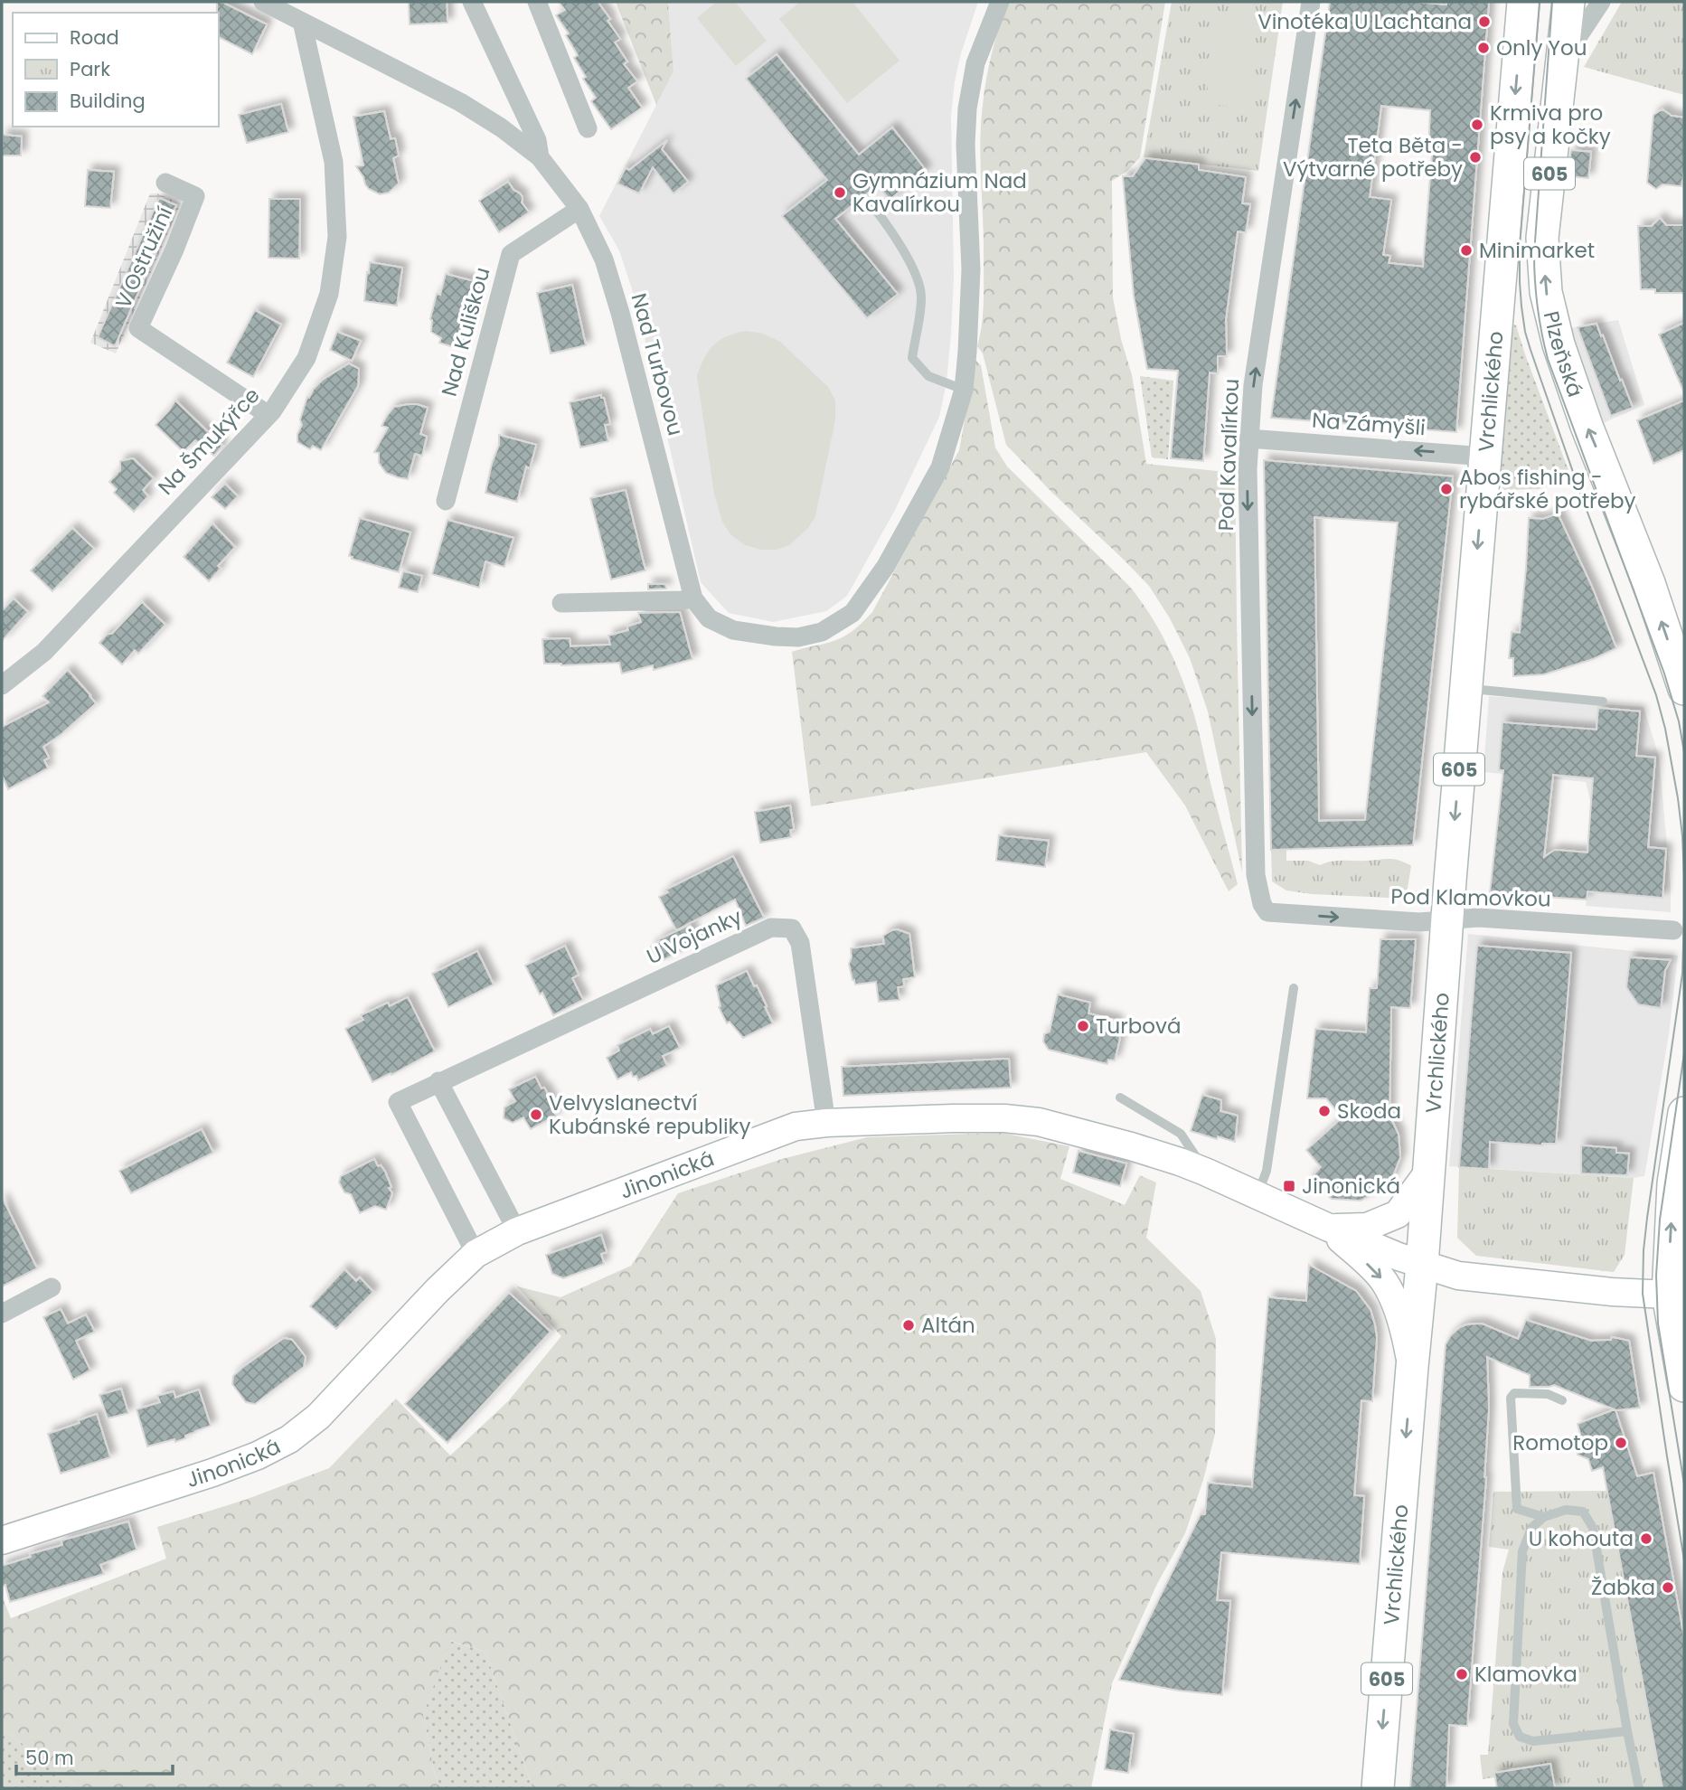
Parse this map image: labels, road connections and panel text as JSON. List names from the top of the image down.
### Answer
{
  "streets": {
    "main road": ["605", "Plzeňská", "Vrchlického"],
    "street": [
      "V Ostružiní",
      "Nad Kuliškou",
      "Nad Turbovou",
      "Na Zámyšli",
      "Na Šmukýřce",
      "Pod Kavalírkou",
      "Pod Klamovkou",
      "U Vojanky",
      "Jinonická"
    ]
  },
  "crossings": [
    ["V Ostružiní", "Na Šmukýřce"],
    ["Nad Kuliškou", "Nad Turbovou"],
    ["Nad Turbovou", "Na Šmukýřce"],
    ["Vrchlického", "Na Zámyšli"],
    ["Vrchlického", "Pod Klamovkou"],
    ["Vrchlického", "Jinonická"],
    ["Na Zámyšli", "Pod Kavalírkou"],
    ["Pod Kavalírkou", "Pod Klamovkou"],
    ["U Vojanky", "Jinonická"]
  ],
  "one_way": [
    "Plzeňská",
    "Vrchlického",
    "Na Zámyšli",
    "Pod Klamovkou"
  ],
  "places": {
    "other": [
      "Vinotéka U Lachtana",
      "Only You",
      "Krmiva pro psy a kočky",
      "Teta Běta - Výtvarné potřeby",
      "Gymnázium Nad Kavalírkou",
      "Minimarket",
      "Abos fishing - rybářské potřeby",
      "Turbová",
      "Skoda",
      "Velvyslanectví Kubánské republiky",
      "Altán",
      "Romotop",
      "U kohouta",
      "Žabka",
      "Klamovka"
    ],
    "transit": ["Jinonická"]
  },
  "legend": ["Road", "Park", "Building"],
  "scale_bar": "50 m"
}
